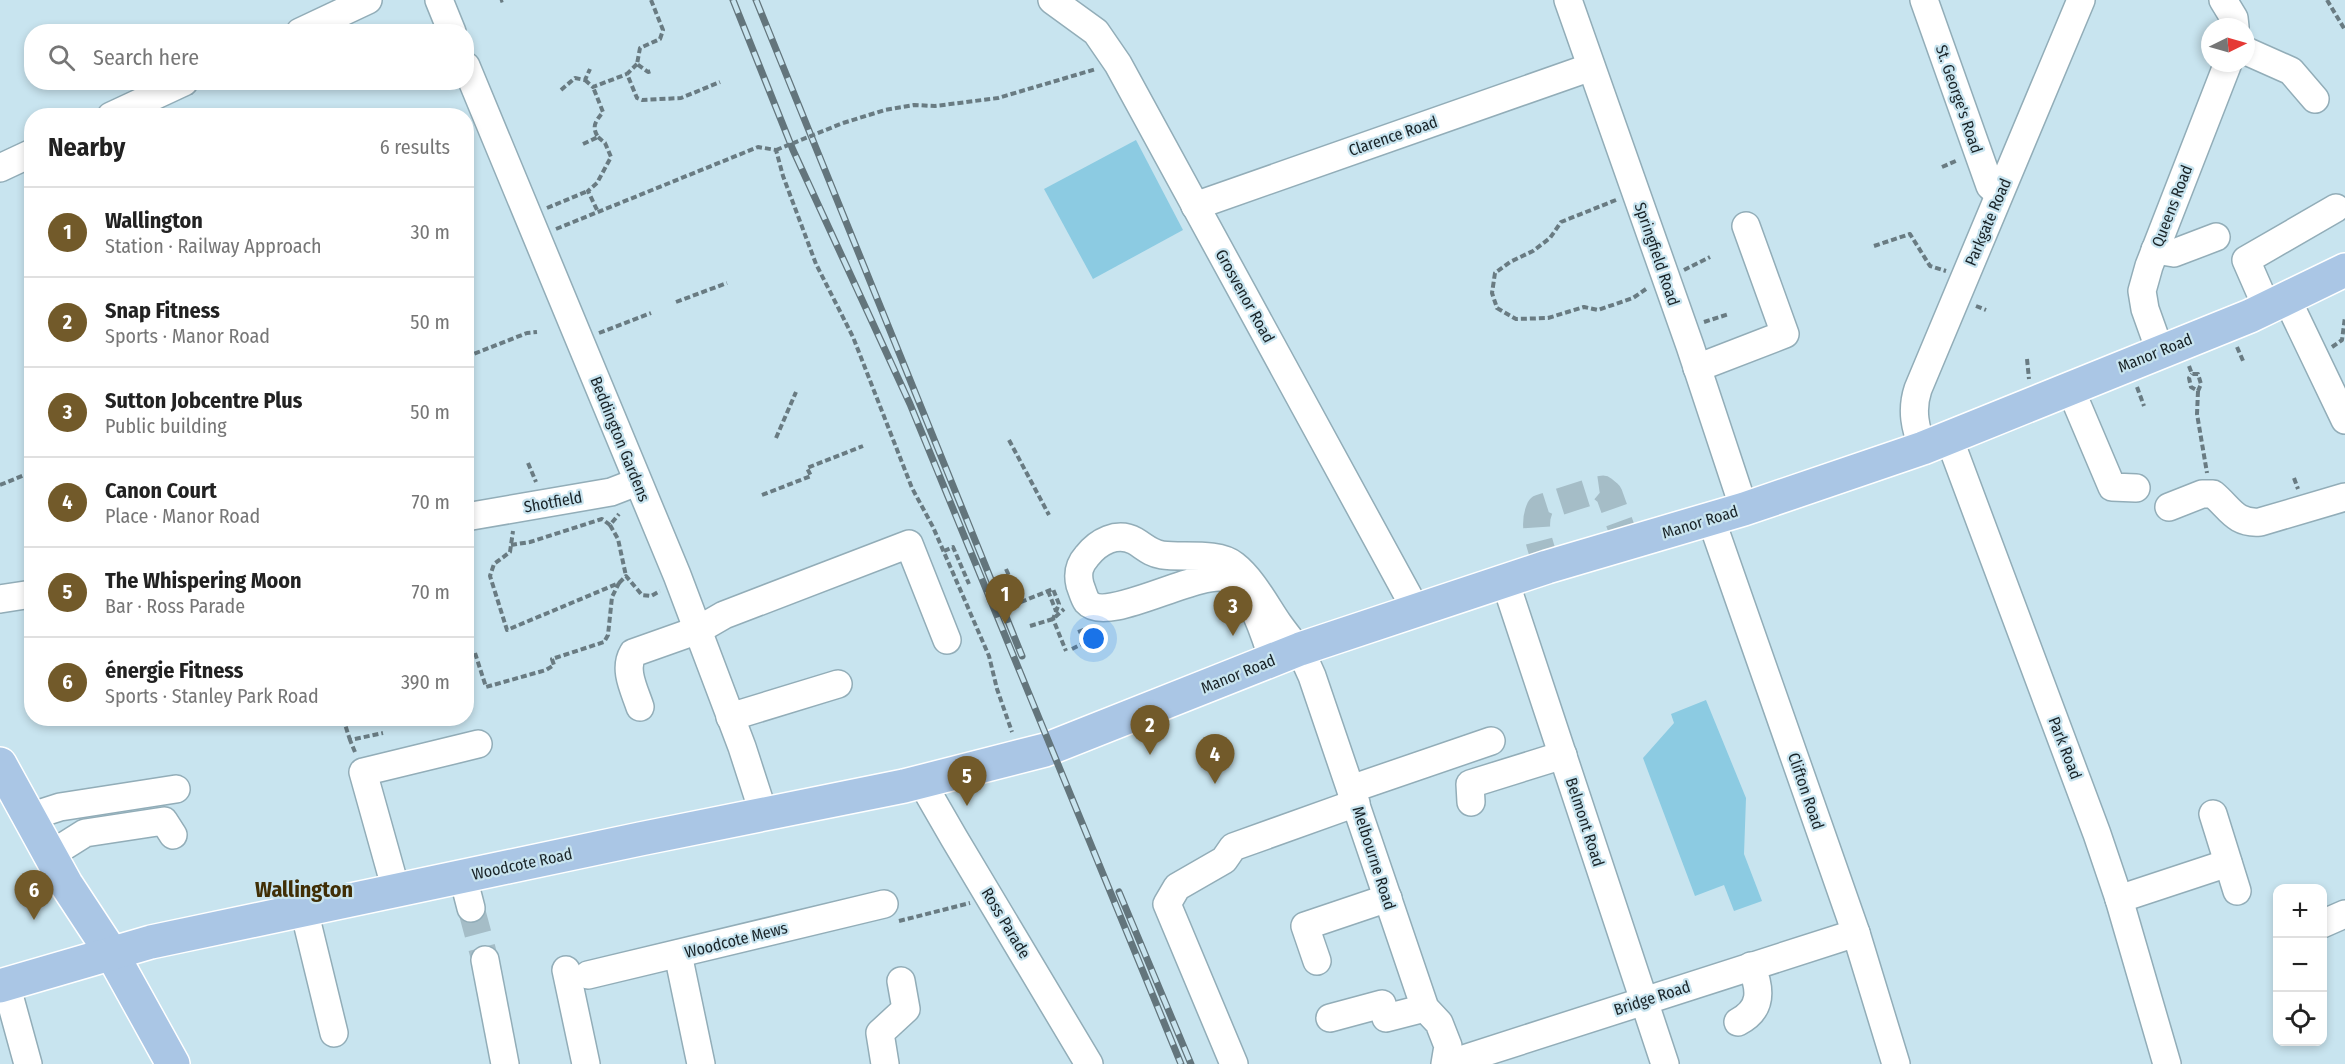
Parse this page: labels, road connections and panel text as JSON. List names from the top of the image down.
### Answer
{
  "streets": {
    "main road": ["Manor Road", "Woodcote Road"],
    "street": [
      "St. George's Road",
      "Clarence Road",
      "Queens Road",
      "Parkgate Road",
      "Springfield Road",
      "Grosvenor Road",
      "Beddington Gardens",
      "Shotfield",
      "Park Road",
      "Clifton Road",
      "Belmont Road",
      "Melbourne Road",
      "Ross Parade",
      "Woodcote Mews",
      "Bridge Road"
    ]
  },
  "crossings": [
    ["St. George's Road", "Parkgate Road"],
    ["Clarence Road", "Springfield Road"],
    ["Clarence Road", "Grosvenor Road"],
    ["Queens Road", "Manor Road"],
    ["Parkgate Road", "Manor Road"],
    ["Parkgate Road", "Park Road"],
    ["Springfield Road", "Manor Road"],
    ["Grosvenor Road", "Manor Road"],
    ["Manor Road", "Park Road"],
    ["Manor Road", "Clifton Road"],
    ["Manor Road", "Belmont Road"],
    ["Manor Road", "Melbourne Road"],
    ["Manor Road", "Woodcote Road"],
    ["Beddington Gardens", "Shotfield"],
    ["Beddington Gardens", "Woodcote Road"],
    ["Clifton Road", "Bridge Road"],
    ["Belmont Road", "Bridge Road"],
    ["Melbourne Road", "Bridge Road"],
    ["Woodcote Road", "Ross Parade"]
  ],
  "districts": ["Wallington"],
  "north": "right",
  "page": {
    "search": "Search here",
    "heading": ["Nearby", "6 results"],
    "list": [
      {
        "mark": "1",
        "name": "Wallington",
        "note": "Station · Railway Approach",
        "value": "30 m"
      },
      {
        "mark": "2",
        "name": "Snap Fitness",
        "note": "Sports · Manor Road",
        "value": "50 m"
      },
      {
        "mark": "3",
        "name": "Sutton Jobcentre Plus",
        "note": "Public building",
        "value": "50 m"
      },
      {
        "mark": "4",
        "name": "Canon Court",
        "note": "Place · Manor Road",
        "value": "70 m"
      },
      {
        "mark": "5",
        "name": "The Whispering Moon",
        "note": "Bar · Ross Parade",
        "value": "70 m"
      },
      {
        "mark": "6",
        "name": "énergie Fitness",
        "note": "Sports · Stanley Park Road",
        "value": "390 m"
      }
    ],
    "pins": [
      "1",
      "3",
      "2",
      "4",
      "5",
      "6"
    ],
    "map_buttons": ["+", "−"]
  }
}
